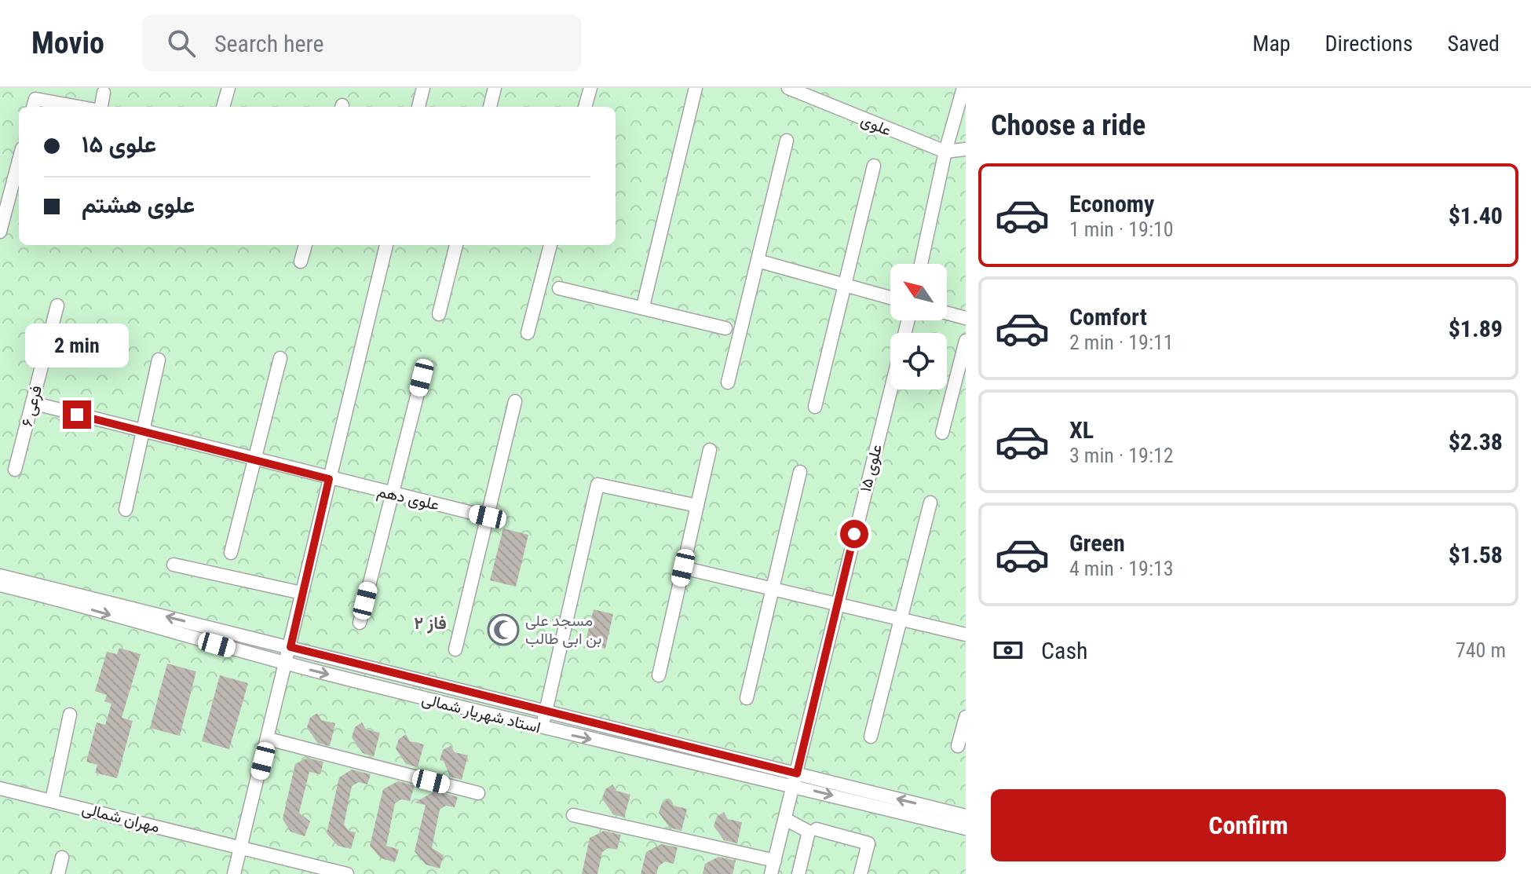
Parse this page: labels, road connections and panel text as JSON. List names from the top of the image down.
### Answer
{
  "streets": {
    "street": [
      "علوی",
      "فرعی ۶",
      "علوی ۱۵",
      "علوی دهم",
      "استاد شهریار شمالی",
      "مهران شمالی"
    ]
  },
  "crossings": [
    ["فرعی ۶", "علوی دهم"],
    ["علوی ۱۵", "استاد شهریار شمالی"]
  ],
  "districts": ["فاز ۲"],
  "places": {
    "mosque": ["مسجد علی بن ابی طالب"]
  },
  "north": "top left",
  "page": {
    "header": "Movio",
    "search": "Search here",
    "nav": ["Map", "Directions", "Saved"],
    "heading": "Choose a ride",
    "banner": ["علوی ۱۵", "علوی هشتم"],
    "list": [
      {
        "name": "Economy",
        "note": "1 min · 19:10",
        "value": "$1.40"
      },
      {
        "name": "Comfort",
        "note": "2 min · 19:11",
        "value": "$1.89"
      },
      {
        "name": "XL",
        "note": "3 min · 19:12",
        "value": "$2.38"
      },
      {
        "name": "Green",
        "note": "4 min · 19:13",
        "value": "$1.58"
      }
    ],
    "bubble": "2 min",
    "pay": ["Cash", "740 m"],
    "buttons": "Confirm"
  }
}
